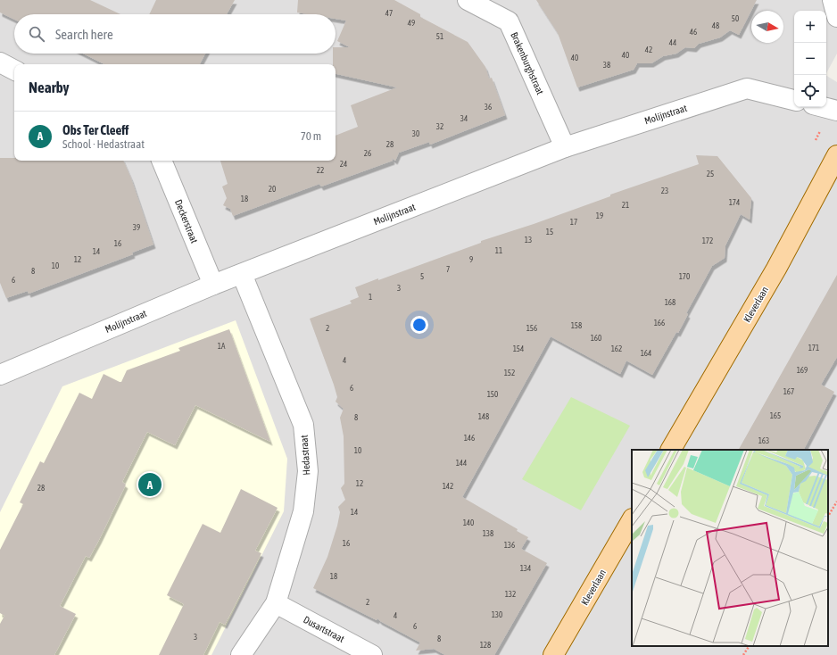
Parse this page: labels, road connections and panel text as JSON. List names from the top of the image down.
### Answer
{
  "streets": {
    "main road": ["Kleverlaan"],
    "street": [
      "Brakenburghstraat",
      "Molijnstraat",
      "Deckerstraat",
      "Hedastraat",
      "Dusartstraat"
    ]
  },
  "crossings": [
    ["Brakenburghstraat", "Molijnstraat"],
    ["Molijnstraat", "Deckerstraat"],
    ["Molijnstraat", "Hedastraat"],
    ["Hedastraat", "Dusartstraat"]
  ],
  "house_numbers": [
    "47",
    "50",
    "49",
    "48",
    "46",
    "51",
    "44",
    "42",
    "40",
    "40",
    "38",
    "36",
    "34",
    "32",
    "30",
    "28",
    "26",
    "24",
    "22",
    "25",
    "20",
    "23",
    "18",
    "174",
    "21",
    "19",
    "17",
    "39",
    "15",
    "13",
    "172",
    "16",
    "11",
    "14",
    "12",
    "9",
    "10",
    "7",
    "8",
    "5",
    "170",
    "6",
    "3",
    "1",
    "168",
    "166",
    "158",
    "2",
    "156",
    "160",
    "1A",
    "171",
    "154",
    "162",
    "164",
    "4",
    "169",
    "152",
    "6",
    "167",
    "150",
    "165",
    "148",
    "8",
    "146",
    "163",
    "10",
    "144",
    "12",
    "142",
    "28",
    "14",
    "140",
    "138",
    "16",
    "136",
    "134",
    "18",
    "132",
    "2",
    "130",
    "4",
    "6",
    "3",
    "8",
    "128"
  ],
  "north": "right",
  "page": {
    "map_buttons": ["+", "−"],
    "search": "Search here",
    "heading": "Nearby",
    "list": [
      {
        "mark": "A",
        "name": "Obs Ter Cleeff",
        "note": "School · Hedastraat",
        "value": "70 m"
      }
    ],
    "pins": "A"
  }
}
